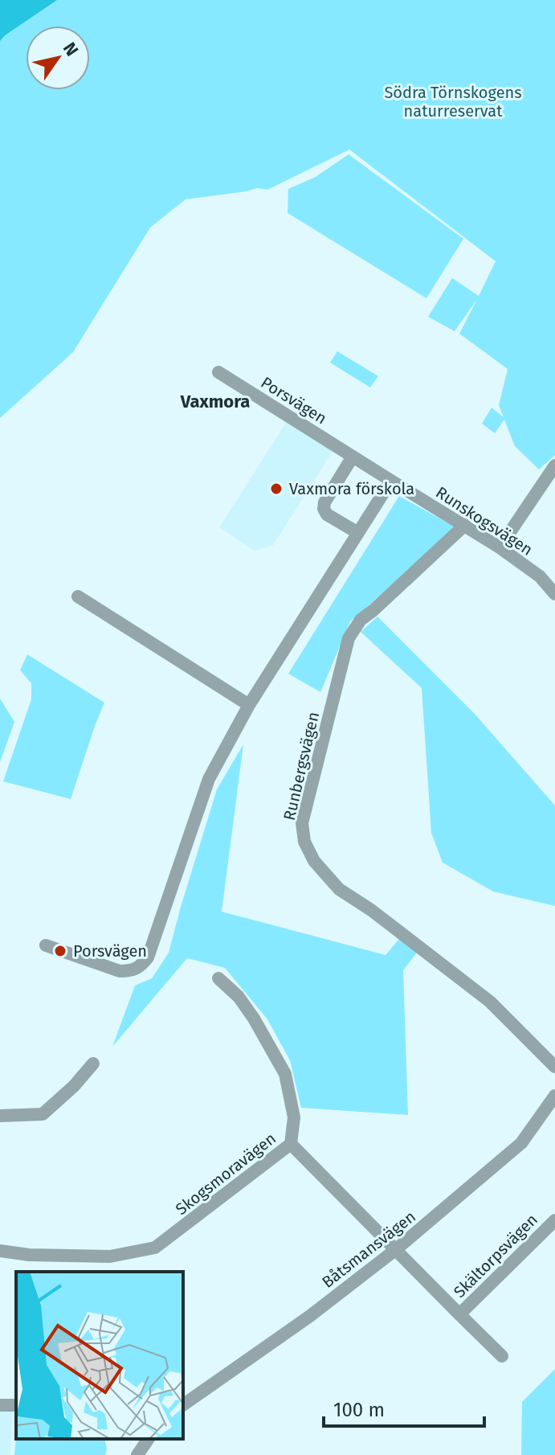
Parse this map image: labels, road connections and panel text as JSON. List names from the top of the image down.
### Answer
{
  "streets": {
    "street": [
      "Porsvägen",
      "Runskogsvägen",
      "Runbergsvägen",
      "Skogsmoravägen",
      "Båtsmansvägen",
      "Skältorpsvägen"
    ]
  },
  "crossings": [
    ["Porsvägen", "Runskogsvägen"],
    ["Runskogsvägen", "Runbergsvägen"],
    ["Skogsmoravägen", "Skältorpsvägen"],
    ["Båtsmansvägen", "Skältorpsvägen"]
  ],
  "districts": ["Vaxmora"],
  "parks": ["Södra Törnskogens naturreservat"],
  "places": ["Vaxmora förskola", "Porsvägen"],
  "scale_bar": "100 m",
  "north": "top right"
}
